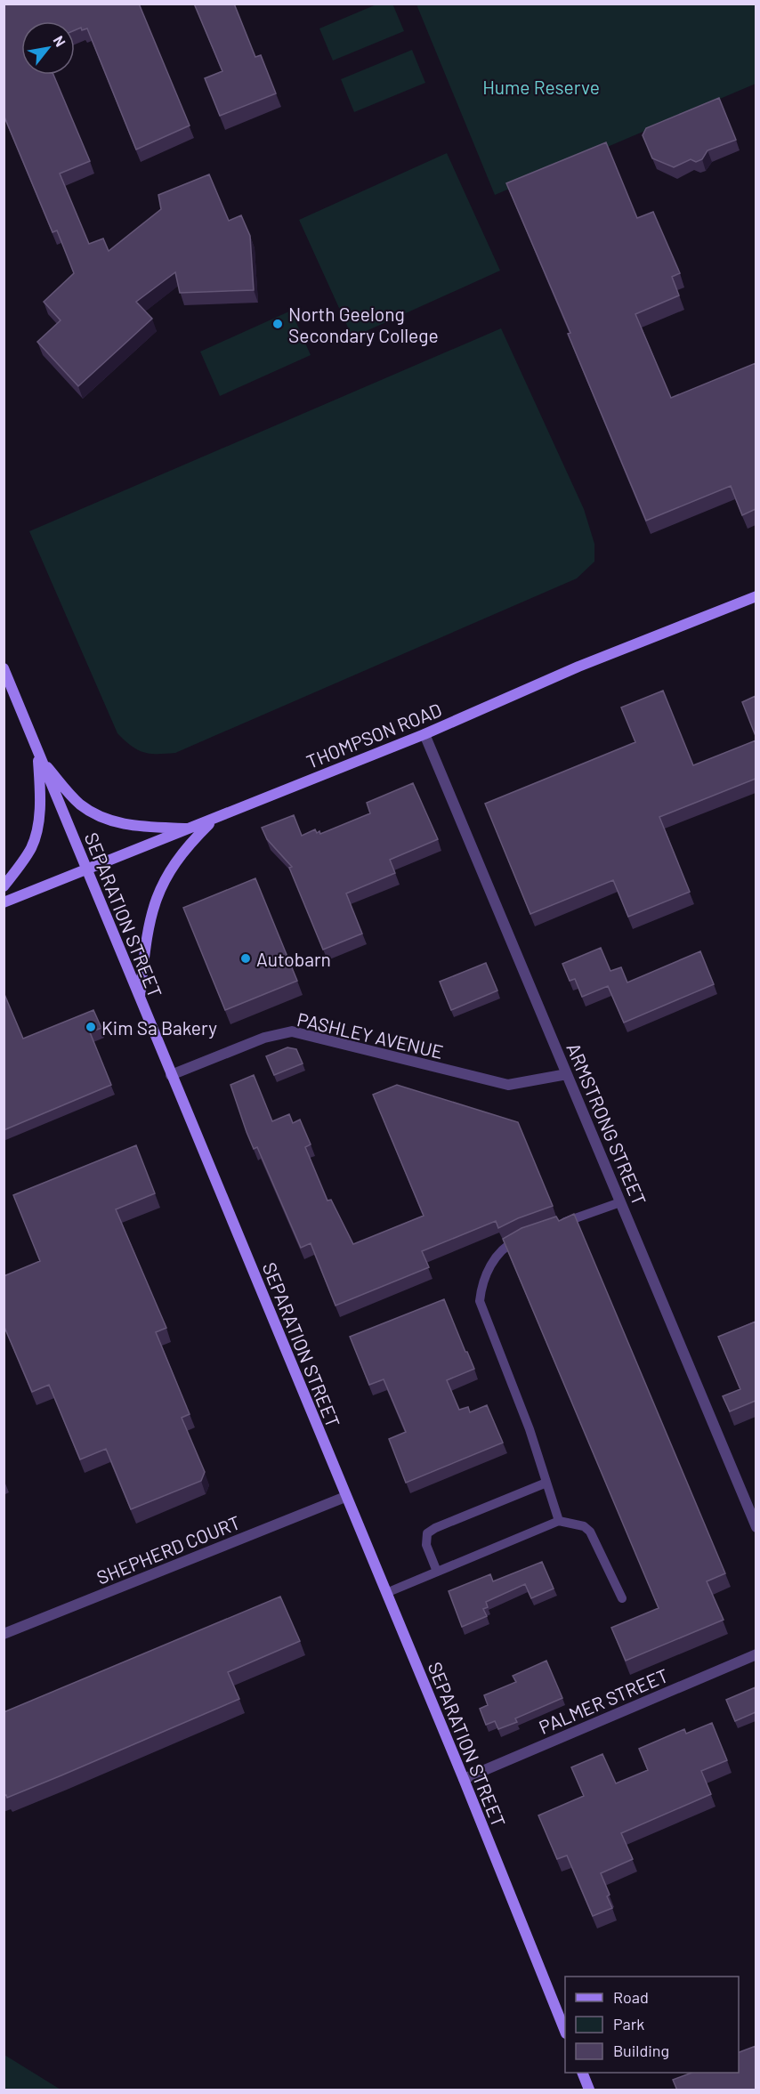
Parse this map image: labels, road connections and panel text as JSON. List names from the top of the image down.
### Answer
{
  "streets": {
    "main road": ["THOMPSON ROAD", "SEPARATION STREET"],
    "street": [
      "PASHLEY AVENUE",
      "ARMSTRONG STREET",
      "SHEPHERD COURT",
      "PALMER STREET"
    ]
  },
  "crossings": [
    ["THOMPSON ROAD", "SEPARATION STREET"],
    ["THOMPSON ROAD", "ARMSTRONG STREET"],
    ["SEPARATION STREET", "PASHLEY AVENUE"],
    ["SEPARATION STREET", "SHEPHERD COURT"],
    ["SEPARATION STREET", "PALMER STREET"],
    ["PASHLEY AVENUE", "ARMSTRONG STREET"]
  ],
  "parks": ["Hume Reserve"],
  "places": ["North Geelong Secondary College", "Autobarn", "Kim Sa Bakery"],
  "legend": ["Road", "Park", "Building"],
  "north": "top right"
}
